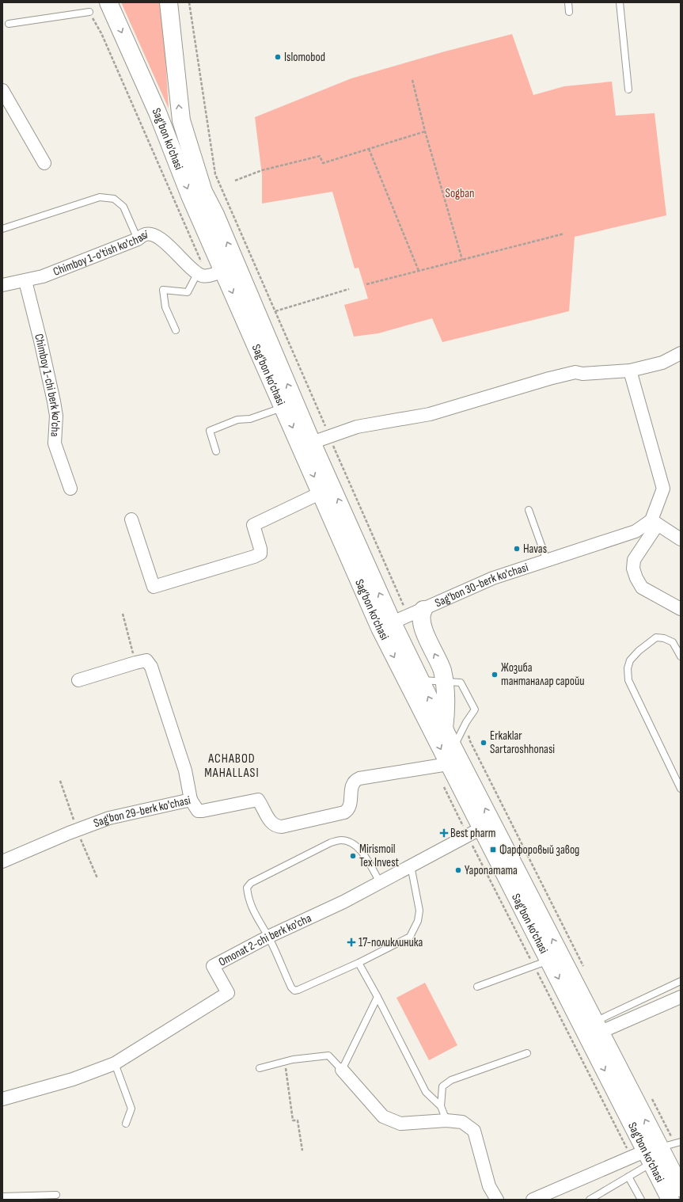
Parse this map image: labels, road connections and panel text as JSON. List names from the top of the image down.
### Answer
{
  "streets": {
    "main road": ["Sag’bon ko’chasi"],
    "street": [
      "Chimboy 1-o'tish ko'chasi",
      "Chimboy 1-chi berk ko'cha",
      "Sag'bon 30-berk ko'chasi",
      "Sag'bon 29-berk ko'chasi",
      "Omonat 2-chi berk ko'cha"
    ]
  },
  "crossings": [
    ["Sag’bon ko’chasi", "Chimboy 1-o'tish ko'chasi"],
    ["Sag’bon ko’chasi", "Sag'bon 30-berk ko'chasi"],
    ["Sag’bon ko’chasi", "Sag'bon 29-berk ko'chasi"],
    ["Sag’bon ko’chasi", "Omonat 2-chi berk ko'cha"],
    ["Chimboy 1-o'tish ko'chasi", "Chimboy 1-chi berk ko'cha"]
  ],
  "districts": ["ACHABOD MAHALLASI"],
  "parks": ["Sogban"],
  "places": {
    "other": [
      "Islomobod",
      "Havas",
      "Жозиба тантаналар саройи",
      "Erkaklar Sartaroshhonasi",
      "Mirismoil Tex Invest",
      "Yaponamama"
    ],
    "health": ["Best pharm", "17-поликлиника"],
    "transit": ["Фарфоровый завод"]
  }
}
